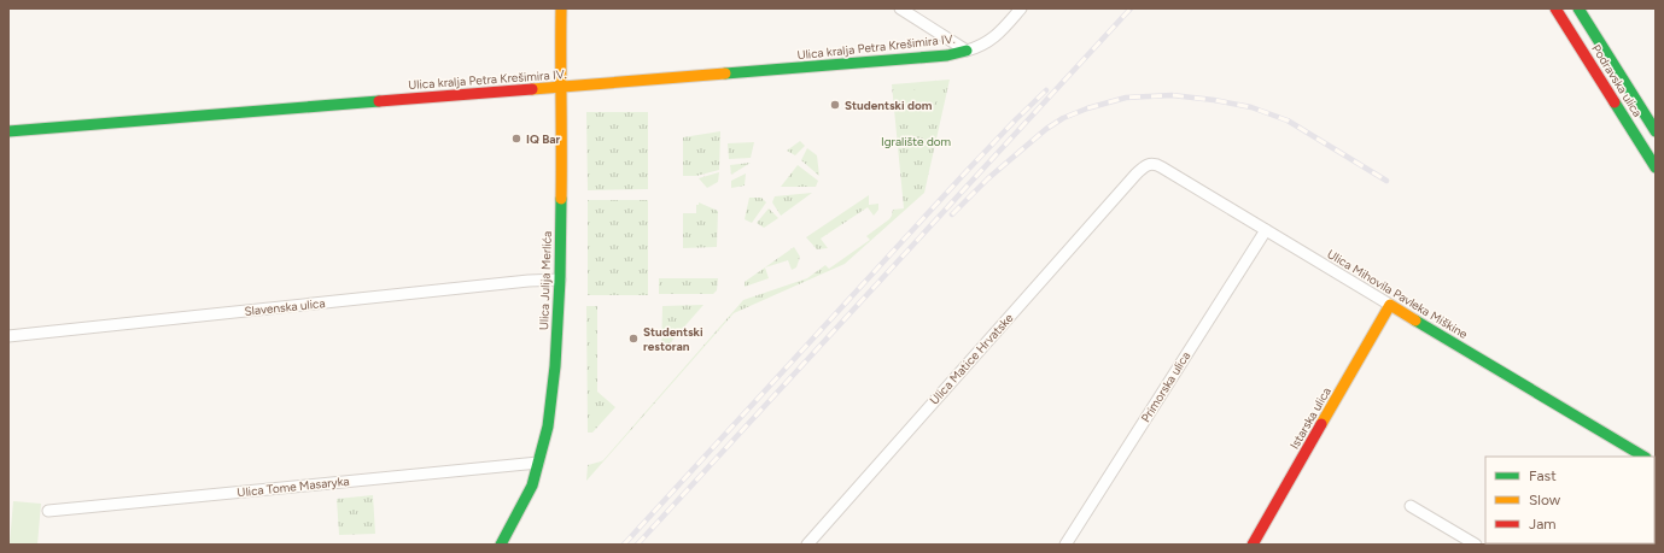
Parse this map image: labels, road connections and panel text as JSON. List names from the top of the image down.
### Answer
{
  "streets": {
    "street": [
      "Ulica kralja Petra Krešimira IV.",
      "Podravska ulica",
      "Ulica Julija Merlića",
      "Ulica Mihovila Pavleka Miškine",
      "Slavenska ulica",
      "Ulica Matice Hrvatske",
      "Primorska ulica",
      "Istarska ulica",
      "Ulica Tome Masaryka"
    ]
  },
  "crossings": [
    ["Ulica kralja Petra Krešimira IV.", "Ulica Julija Merlića"],
    ["Ulica Julija Merlića", "Slavenska ulica"],
    ["Ulica Julija Merlića", "Ulica Tome Masaryka"],
    ["Ulica Mihovila Pavleka Miškine", "Ulica Matice Hrvatske"],
    ["Ulica Mihovila Pavleka Miškine", "Primorska ulica"],
    ["Ulica Mihovila Pavleka Miškine", "Istarska ulica"]
  ],
  "parks": ["Igralište dom"],
  "places": ["Studentski dom", "IQ Bar", "Studentski restoran"],
  "legend": ["Fast", "Slow", "Jam"]
}
